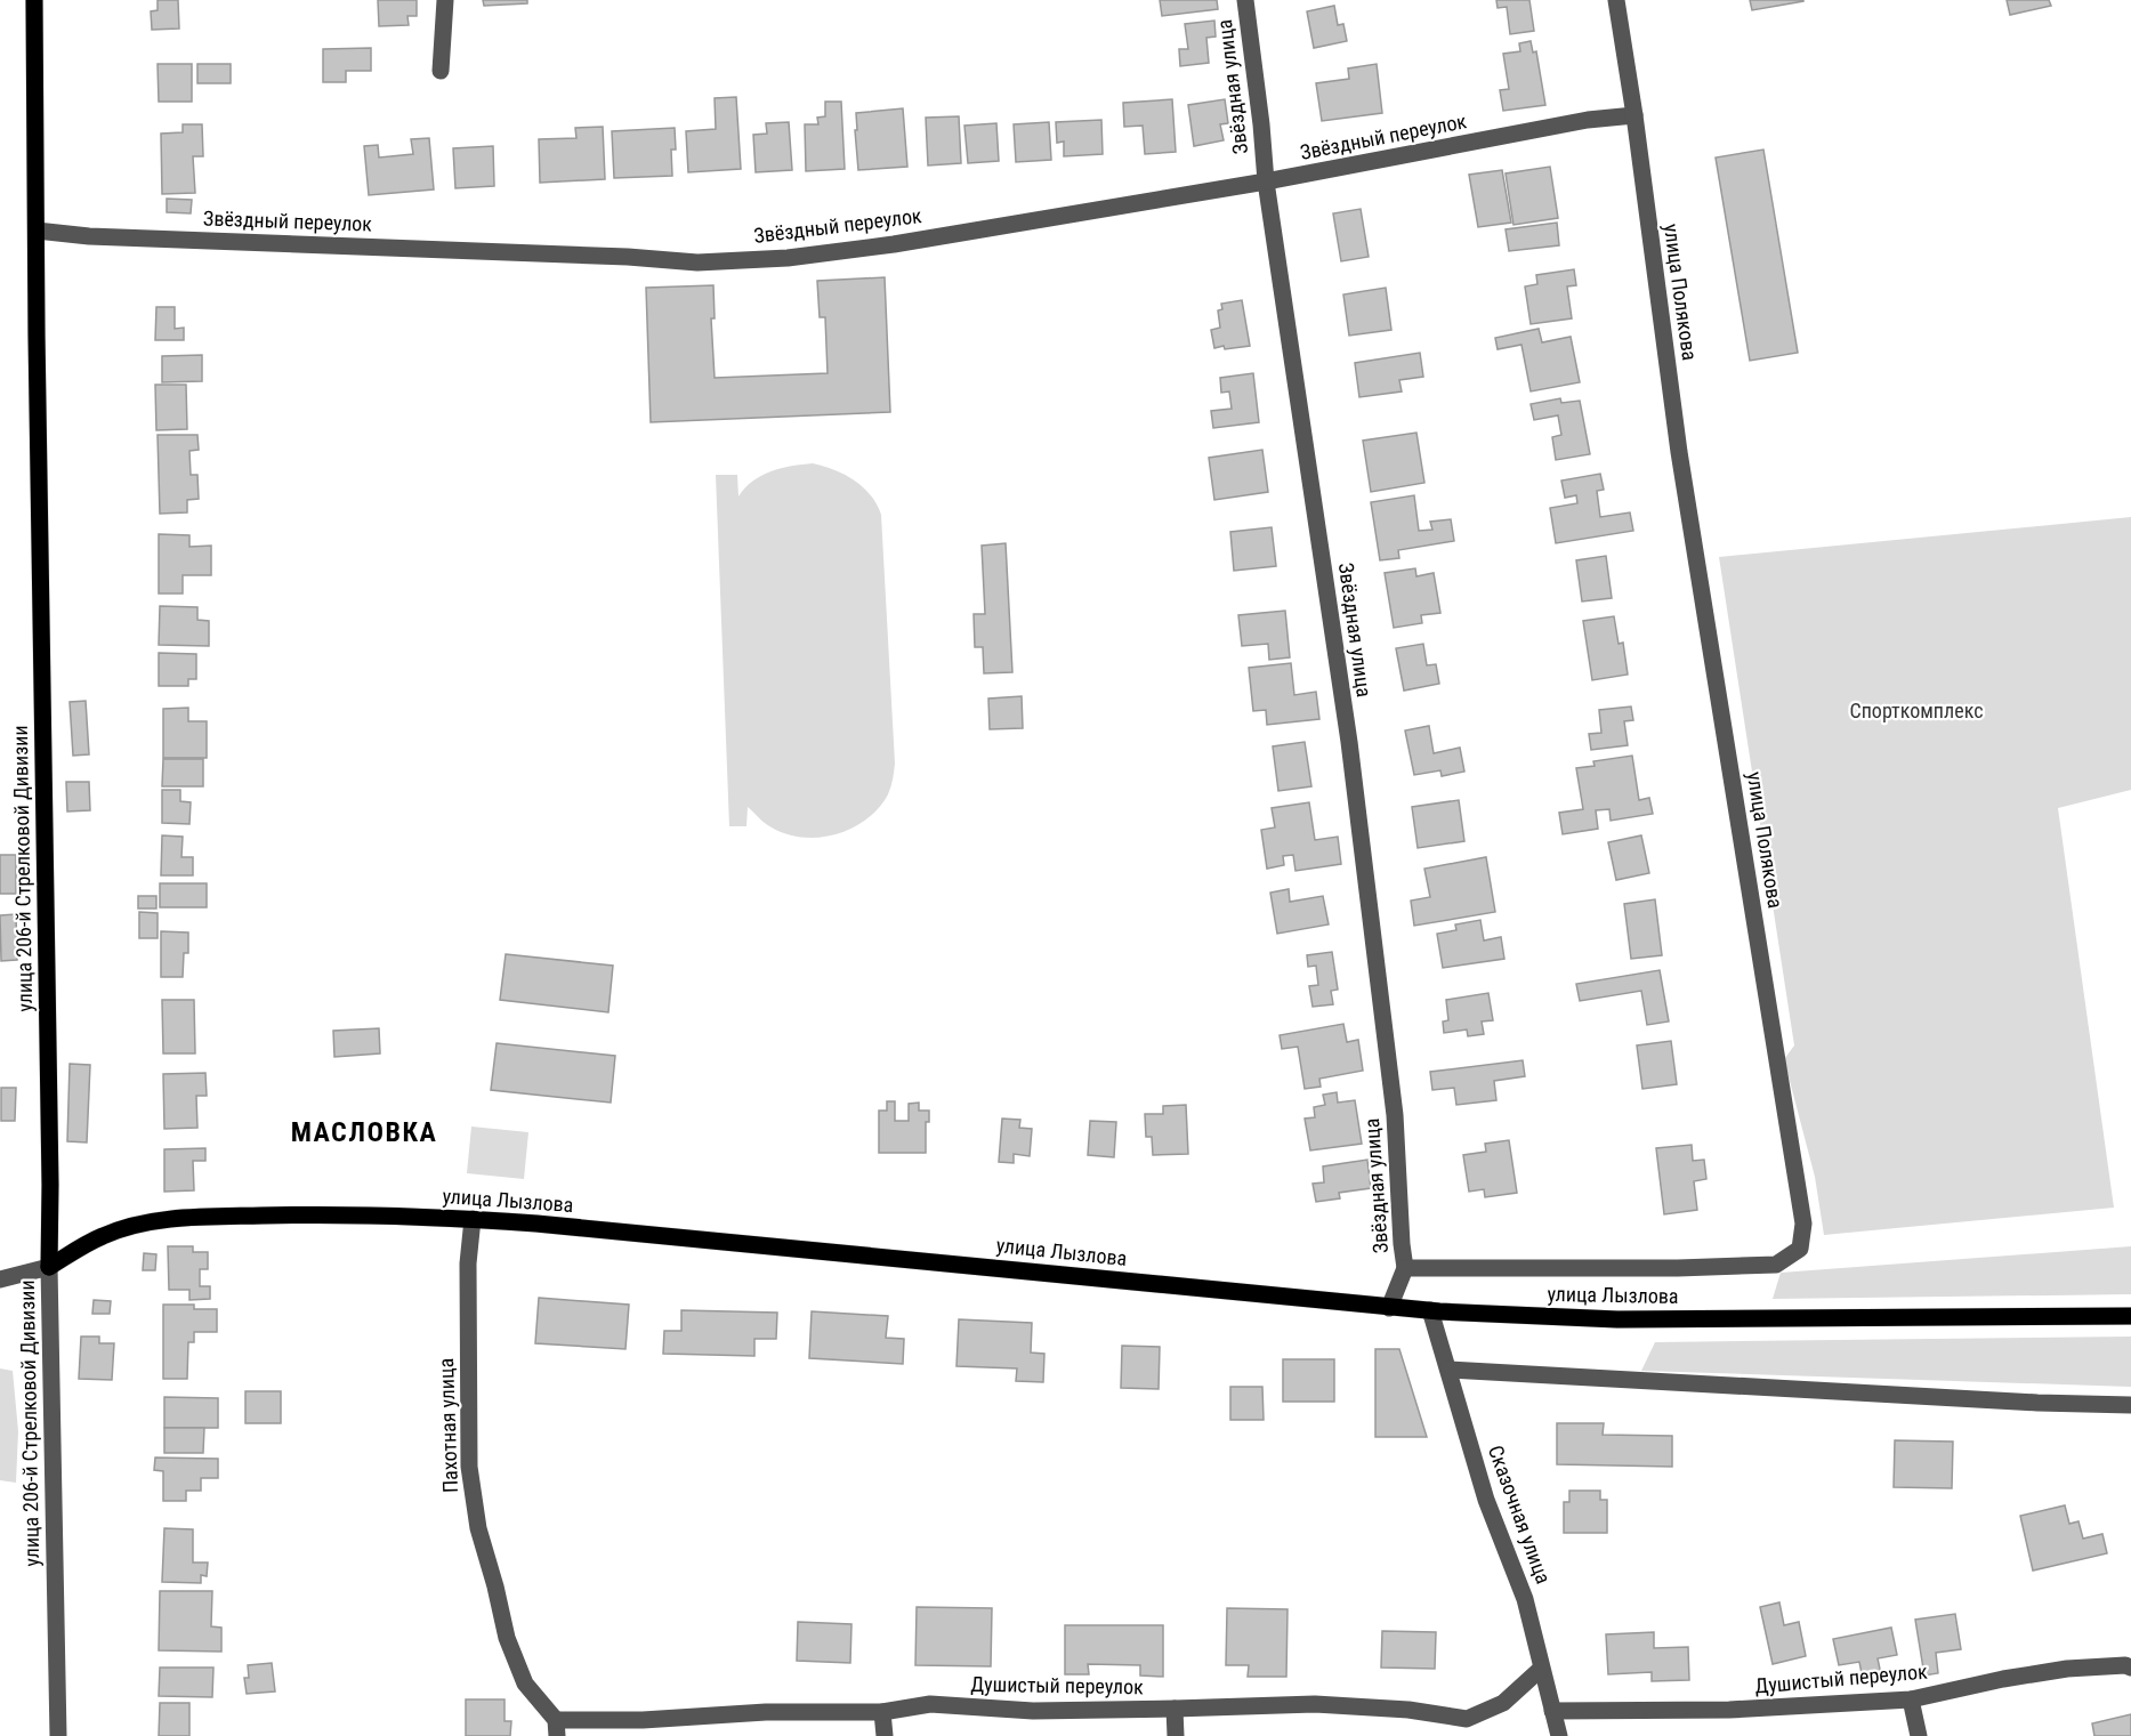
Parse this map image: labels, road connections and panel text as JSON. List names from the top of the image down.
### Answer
{
  "streets": {
    "main road": ["улица 206-й Стрелковой Дивизии", "улица Лызлова"],
    "street": [
      "Звёздная улица",
      "Звёздный переулок",
      "улица Полякова",
      "Пахотная улица",
      "Сказочная улица",
      "Душистый переулок"
    ]
  },
  "crossings": [
    ["Звёздная улица", "Звёздный переулок"],
    ["Звёздная улица", "улица Полякова"],
    ["Звёздный переулок", "улица Полякова"],
    ["Звёздный переулок", "улица 206-й Стрелковой Дивизии"],
    ["улица 206-й Стрелковой Дивизии", "улица Лызлова"],
    ["улица Лызлова", "Пахотная улица"],
    ["улица Лызлова", "Сказочная улица"],
    ["Пахотная улица", "Душистый переулок"],
    ["Сказочная улица", "Душистый переулок"]
  ],
  "districts": ["МАСЛОВКА"],
  "parks": ["Спорткомплекс"]
}
